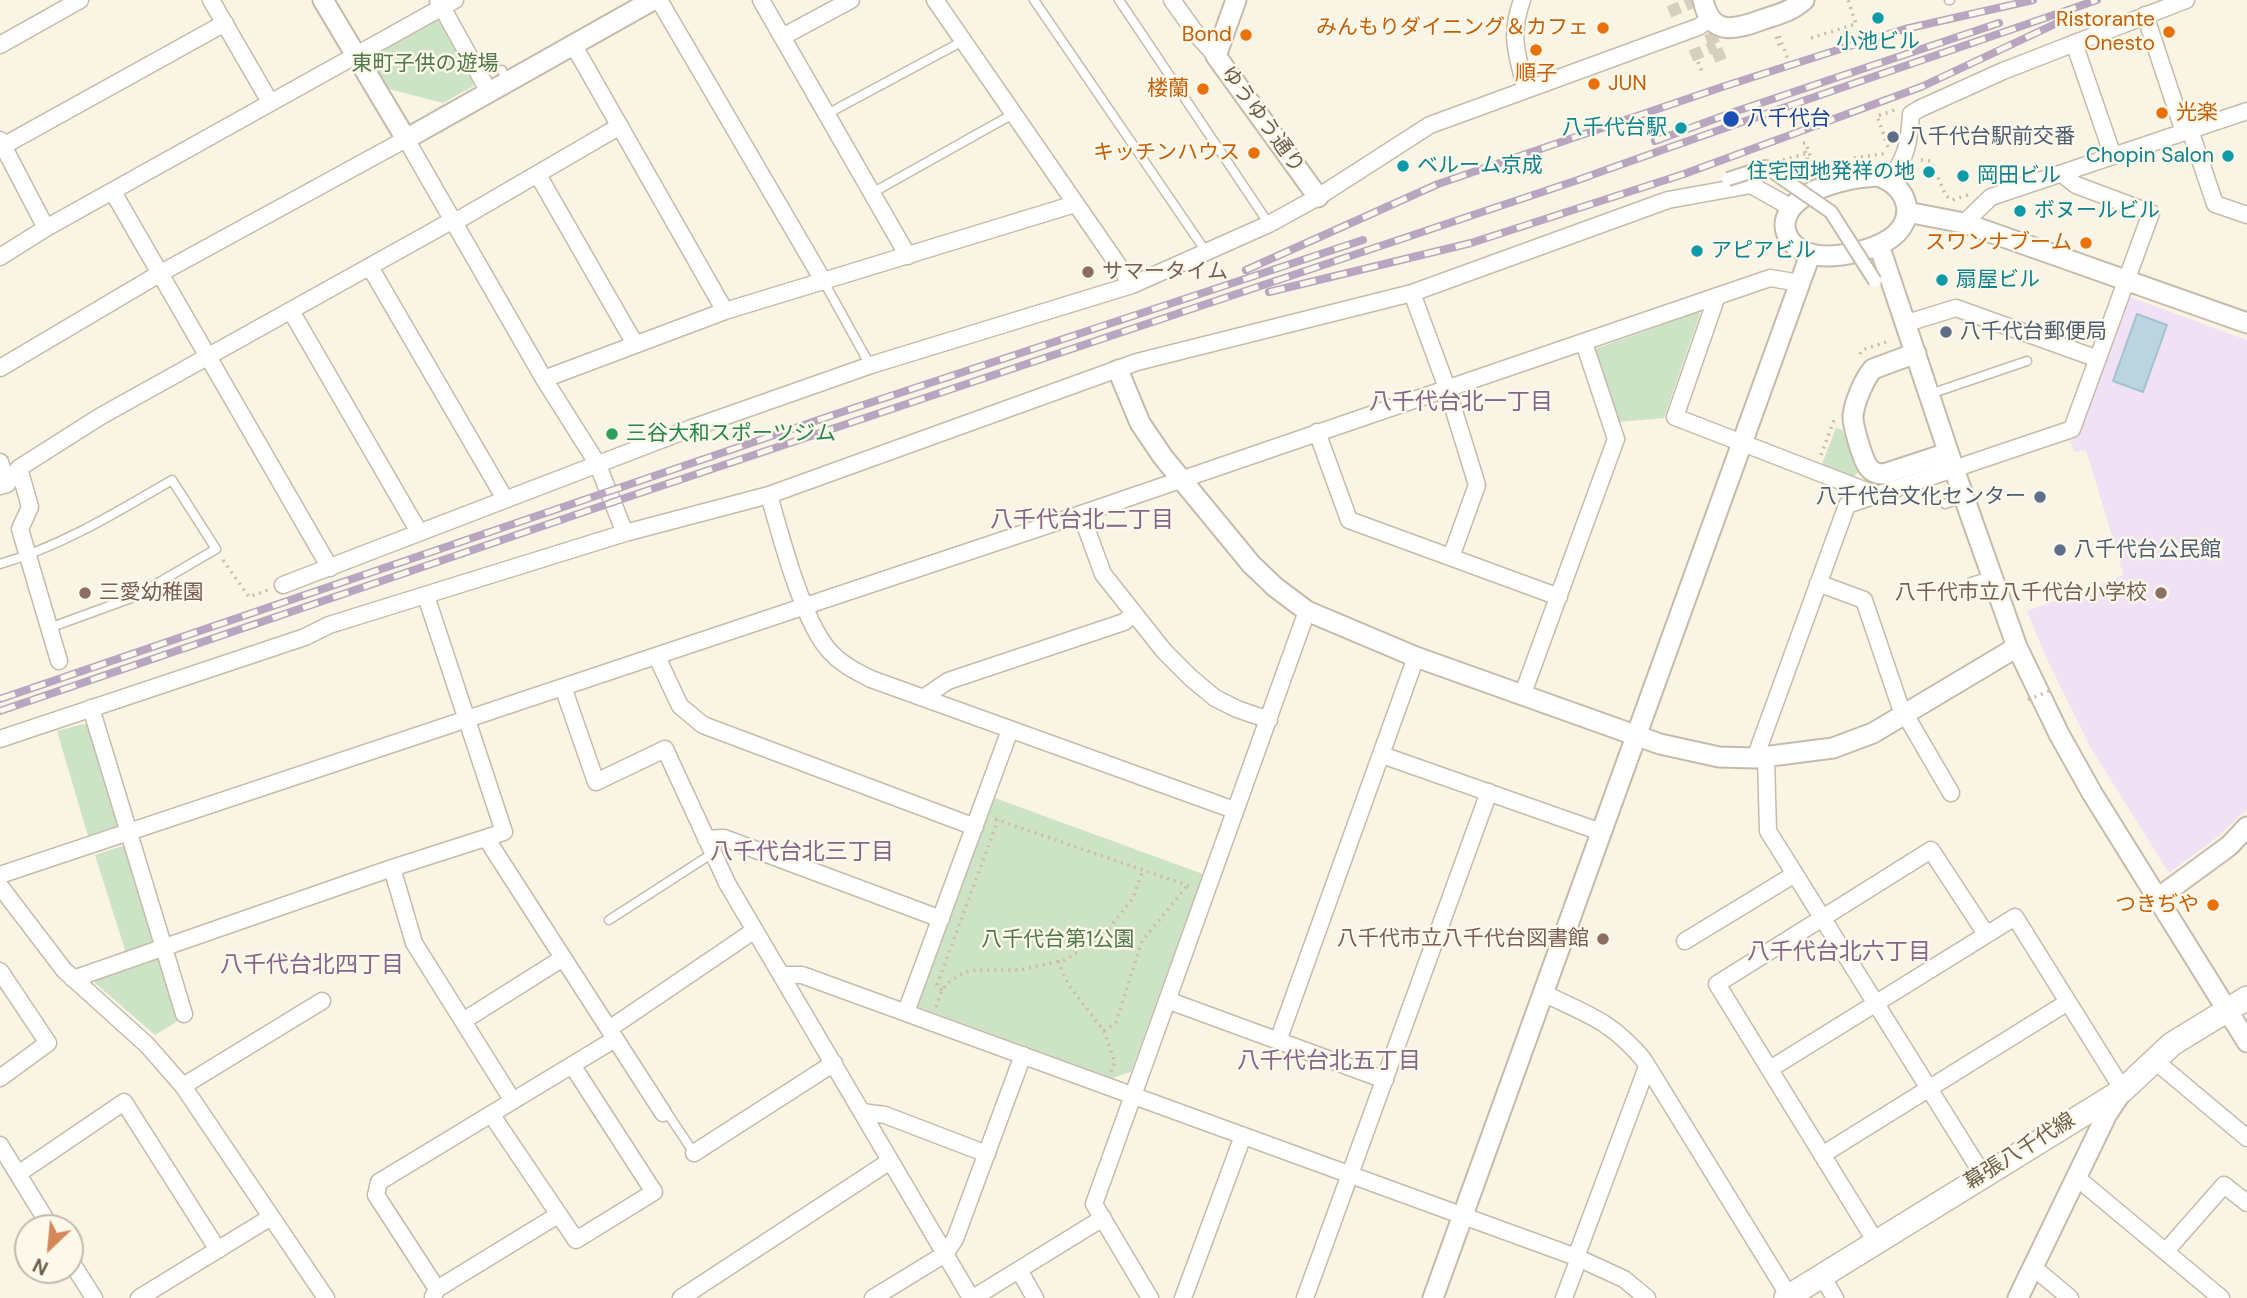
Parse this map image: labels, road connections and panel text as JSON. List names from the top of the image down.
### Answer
{
  "streets": {
    "main road": ["幕張八千代線"],
    "street": ["ゆうゆう通り"]
  },
  "districts": [
    "八千代台北一丁目",
    "八千代台北二丁目",
    "八千代台北三丁目",
    "八千代台北六丁目",
    "八千代台北四丁目",
    "八千代台北五丁目"
  ],
  "parks": ["東町子供の遊場", "八千代台第1公園"],
  "places": [
    "小池ビル",
    "みんもりダイニング＆カフェ",
    "Ristorante Onesto",
    "Bond",
    "順子",
    "JUN",
    "楼蘭",
    "光楽",
    "八千代台",
    "八千代台駅",
    "八千代台駅前交番",
    "キッチンハウス",
    "Chopin Salon",
    "ベルーム京成",
    "住宅団地発祥の地",
    "岡田ビル",
    "ボヌールビル",
    "スワンナブーム",
    "アピアビル",
    "サマータイム",
    "扇屋ビル",
    "八千代台郵便局",
    "三谷大和スポーツジム",
    "八千代台文化センター",
    "八千代台公民館",
    "三愛幼稚園",
    "八千代市立八千代台小学校",
    "つきぢや",
    "八千代市立八千代台図書館"
  ],
  "north": "bottom left"
}
